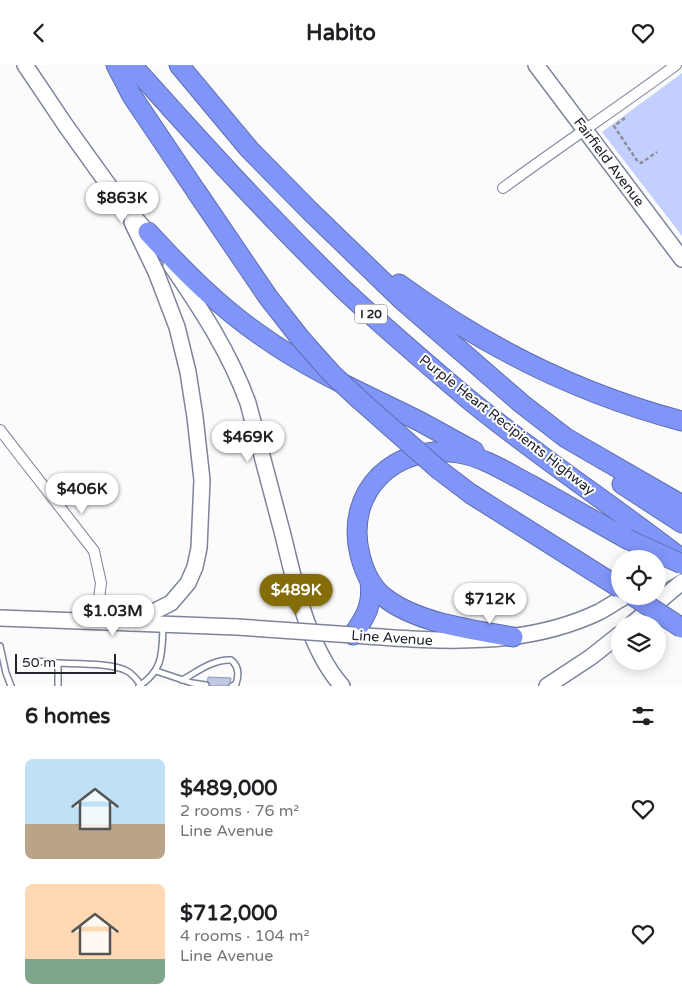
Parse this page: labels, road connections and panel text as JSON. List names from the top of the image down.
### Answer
{
  "streets": {
    "highway": ["I 20", "Purple Heart Recipients Highway"],
    "main road": ["Fairfield Avenue", "Line Avenue"]
  },
  "scale_bar": "50 m",
  "page": {
    "header": "Habito",
    "price": [
      "$863K",
      "$469K",
      "$406K",
      "$489K",
      "$712K",
      "$1.03M"
    ],
    "scale": "50 m",
    "heading": "6 homes",
    "list": [
      {
        "name": "$489,000",
        "note": "2 rooms · 76 m² · Line Avenue"
      },
      {
        "name": "$712,000",
        "note": "4 rooms · 104 m² · Line Avenue"
      }
    ]
  }
}
